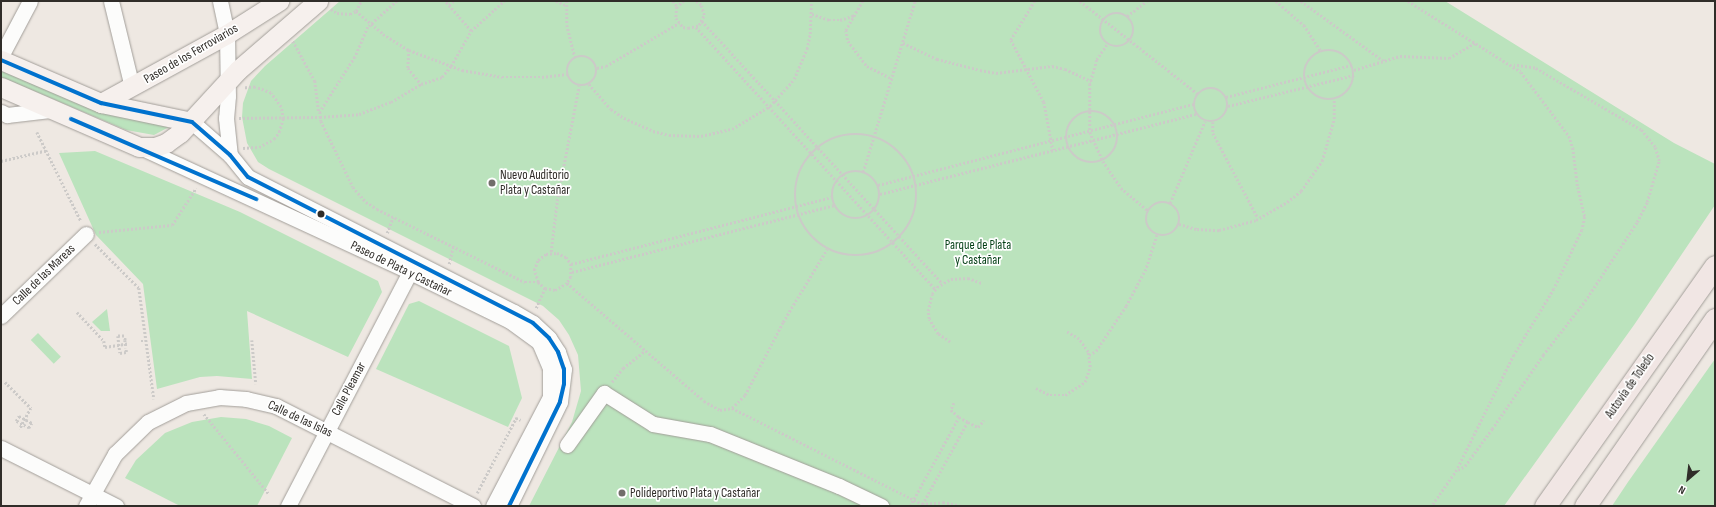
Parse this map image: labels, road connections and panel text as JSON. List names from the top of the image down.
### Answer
{
  "streets": {
    "highway": ["Autovía de Toledo"],
    "main road": ["Paseo de los Ferroviarios"],
    "street": [
      "Paseo de Plata y Castañar",
      "Calle de las Mareas",
      "Calle Pleamar",
      "Calle de las Islas"
    ]
  },
  "crossings": [
    ["Paseo de Plata y Castañar", "Calle Pleamar"],
    ["Calle Pleamar", "Calle de las Islas"]
  ],
  "parks": ["Parque de Plata y Castañar"],
  "places": ["Nuevo Auditorio Plata y Castañar", "Polideportivo Plata y Castañar"],
  "north": "bottom left"
}
